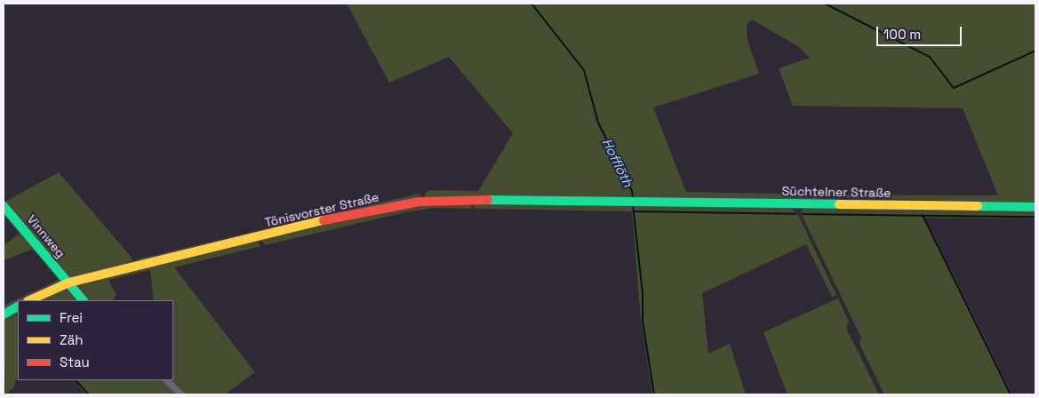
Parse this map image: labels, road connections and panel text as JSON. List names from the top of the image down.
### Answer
{
  "streets": {
    "main road": ["Süchtelner Straße", "Tönisvorster Straße", "Vinnweg"]
  },
  "crossings": [
    ["Süchtelner Straße", "Tönisvorster Straße"],
    ["Tönisvorster Straße", "Vinnweg"]
  ],
  "water": ["Hofflöth"],
  "legend": ["Frei", "Zäh", "Stau"],
  "scale_bar": "100 m"
}
